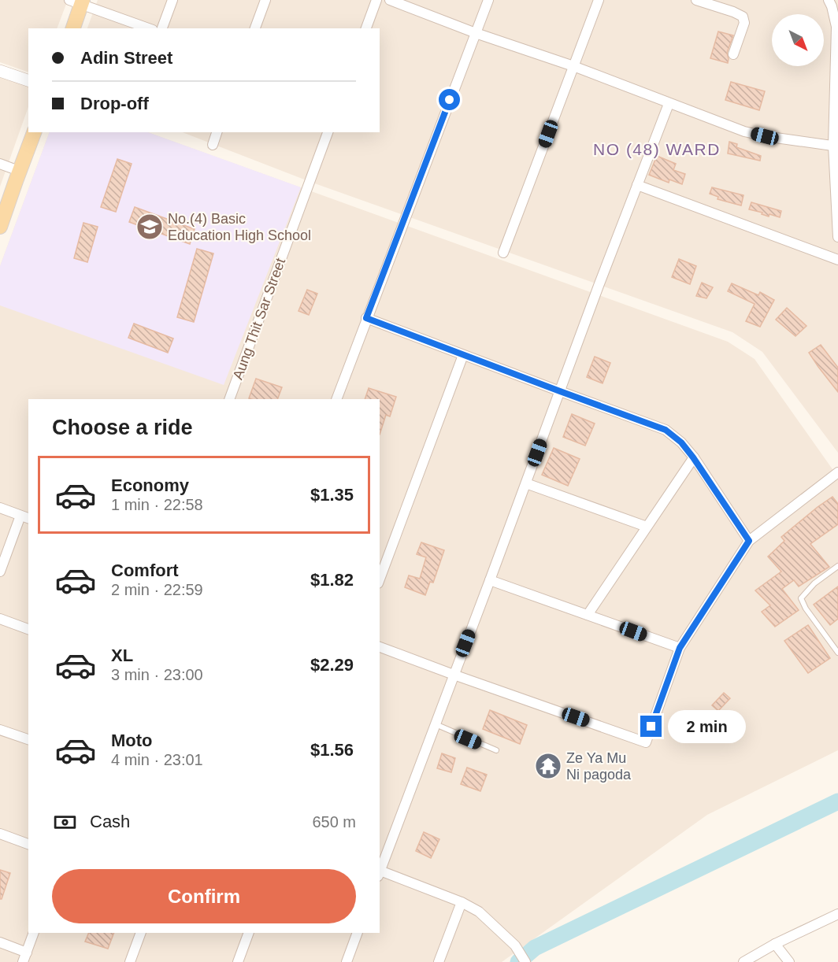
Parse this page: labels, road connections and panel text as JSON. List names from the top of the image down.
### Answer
{
  "streets": {
    "street": ["Aung Thit Sar Street"]
  },
  "districts": ["NO (48) WARD"],
  "places": {
    "school or university": ["No.(4) Basic Education High School"],
    "temple": ["Ze Ya Mu Ni pagoda"]
  },
  "north": "bottom right",
  "page": {
    "banner": ["Adin Street", "Drop-off"],
    "heading": "Choose a ride",
    "list": [
      {
        "name": "Economy",
        "note": "1 min · 22:58",
        "value": "$1.35"
      },
      {
        "name": "Comfort",
        "note": "2 min · 22:59",
        "value": "$1.82"
      },
      {
        "name": "XL",
        "note": "3 min · 23:00",
        "value": "$2.29"
      },
      {
        "name": "Moto",
        "note": "4 min · 23:01",
        "value": "$1.56"
      }
    ],
    "bubble": "2 min",
    "pay": ["Cash", "650 m"],
    "buttons": "Confirm"
  }
}
